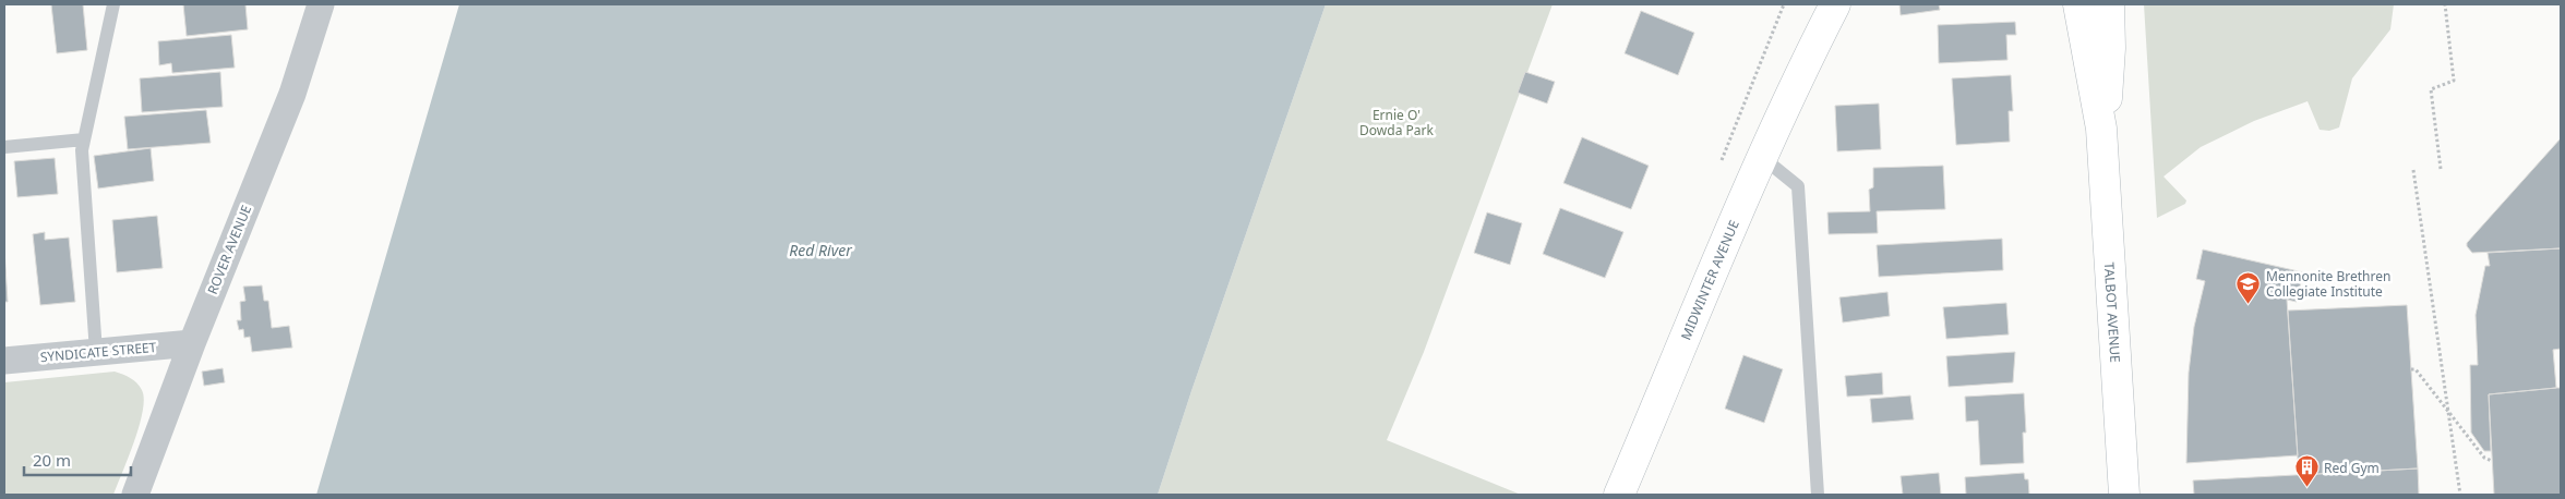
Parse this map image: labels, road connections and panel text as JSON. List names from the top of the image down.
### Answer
{
  "streets": {
    "main road": ["MIDWINTER AVENUE", "TALBOT AVENUE"],
    "street": ["ROVER AVENUE", "SYNDICATE STREET"]
  },
  "crossings": [
    ["ROVER AVENUE", "SYNDICATE STREET"]
  ],
  "water": ["Red River"],
  "parks": ["Ernie O' Dowda Park"],
  "places": {
    "school or university": ["Mennonite Brethren Collegiate Institute"],
    "building": ["Red Gym"]
  },
  "scale_bar": "20 m"
}
